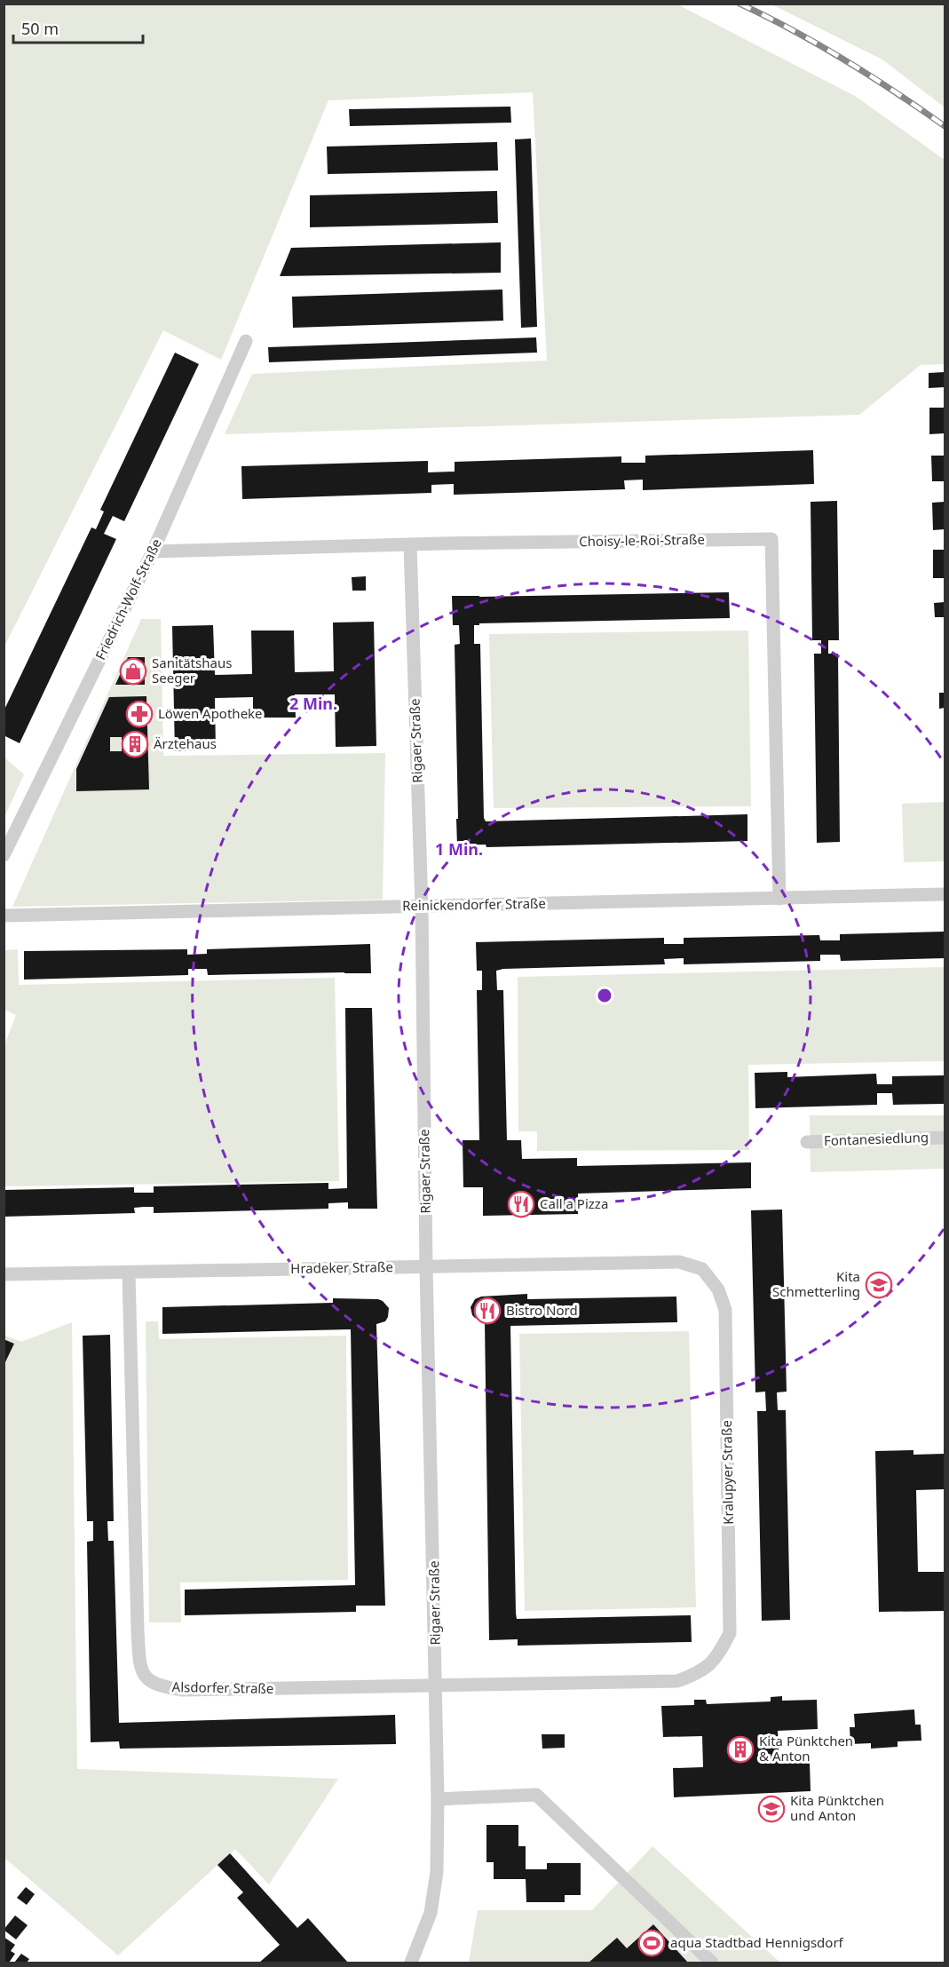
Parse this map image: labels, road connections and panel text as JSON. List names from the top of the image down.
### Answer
{
  "streets": {
    "street": [
      "Choisy-le-Roi-Straße",
      "Friedrich-Wolf-Straße",
      "Rigaer Straße",
      "Reinickendorfer Straße",
      "Fontanesiedlung",
      "Hradeker Straße",
      "Kralupyer Straße",
      "Alsdorfer Straße"
    ]
  },
  "crossings": [
    ["Choisy-le-Roi-Straße", "Friedrich-Wolf-Straße"],
    ["Choisy-le-Roi-Straße", "Rigaer Straße"],
    ["Choisy-le-Roi-Straße", "Reinickendorfer Straße"],
    ["Rigaer Straße", "Reinickendorfer Straße"],
    ["Rigaer Straße", "Hradeker Straße"],
    ["Rigaer Straße", "Alsdorfer Straße"],
    ["Hradeker Straße", "Kralupyer Straße"],
    ["Hradeker Straße", "Alsdorfer Straße"],
    ["Kralupyer Straße", "Alsdorfer Straße"]
  ],
  "places": {
    "shop": ["Sanitätshaus Seeger"],
    "pharmacy": ["Löwen Apotheke"],
    "building": ["Ärztehaus", "Kita Pünktchen & Anton"],
    "restaurant": ["Call a Pizza", "Bistro Nord"],
    "school or university": ["Kita Schmetterling", "Kita Pünktchen und Anton"],
    "sports": ["aqua Stadtbad Hennigsdorf"]
  },
  "scale_bar": "50 m",
  "rings": ["2 Min.", "1 Min."]
}
